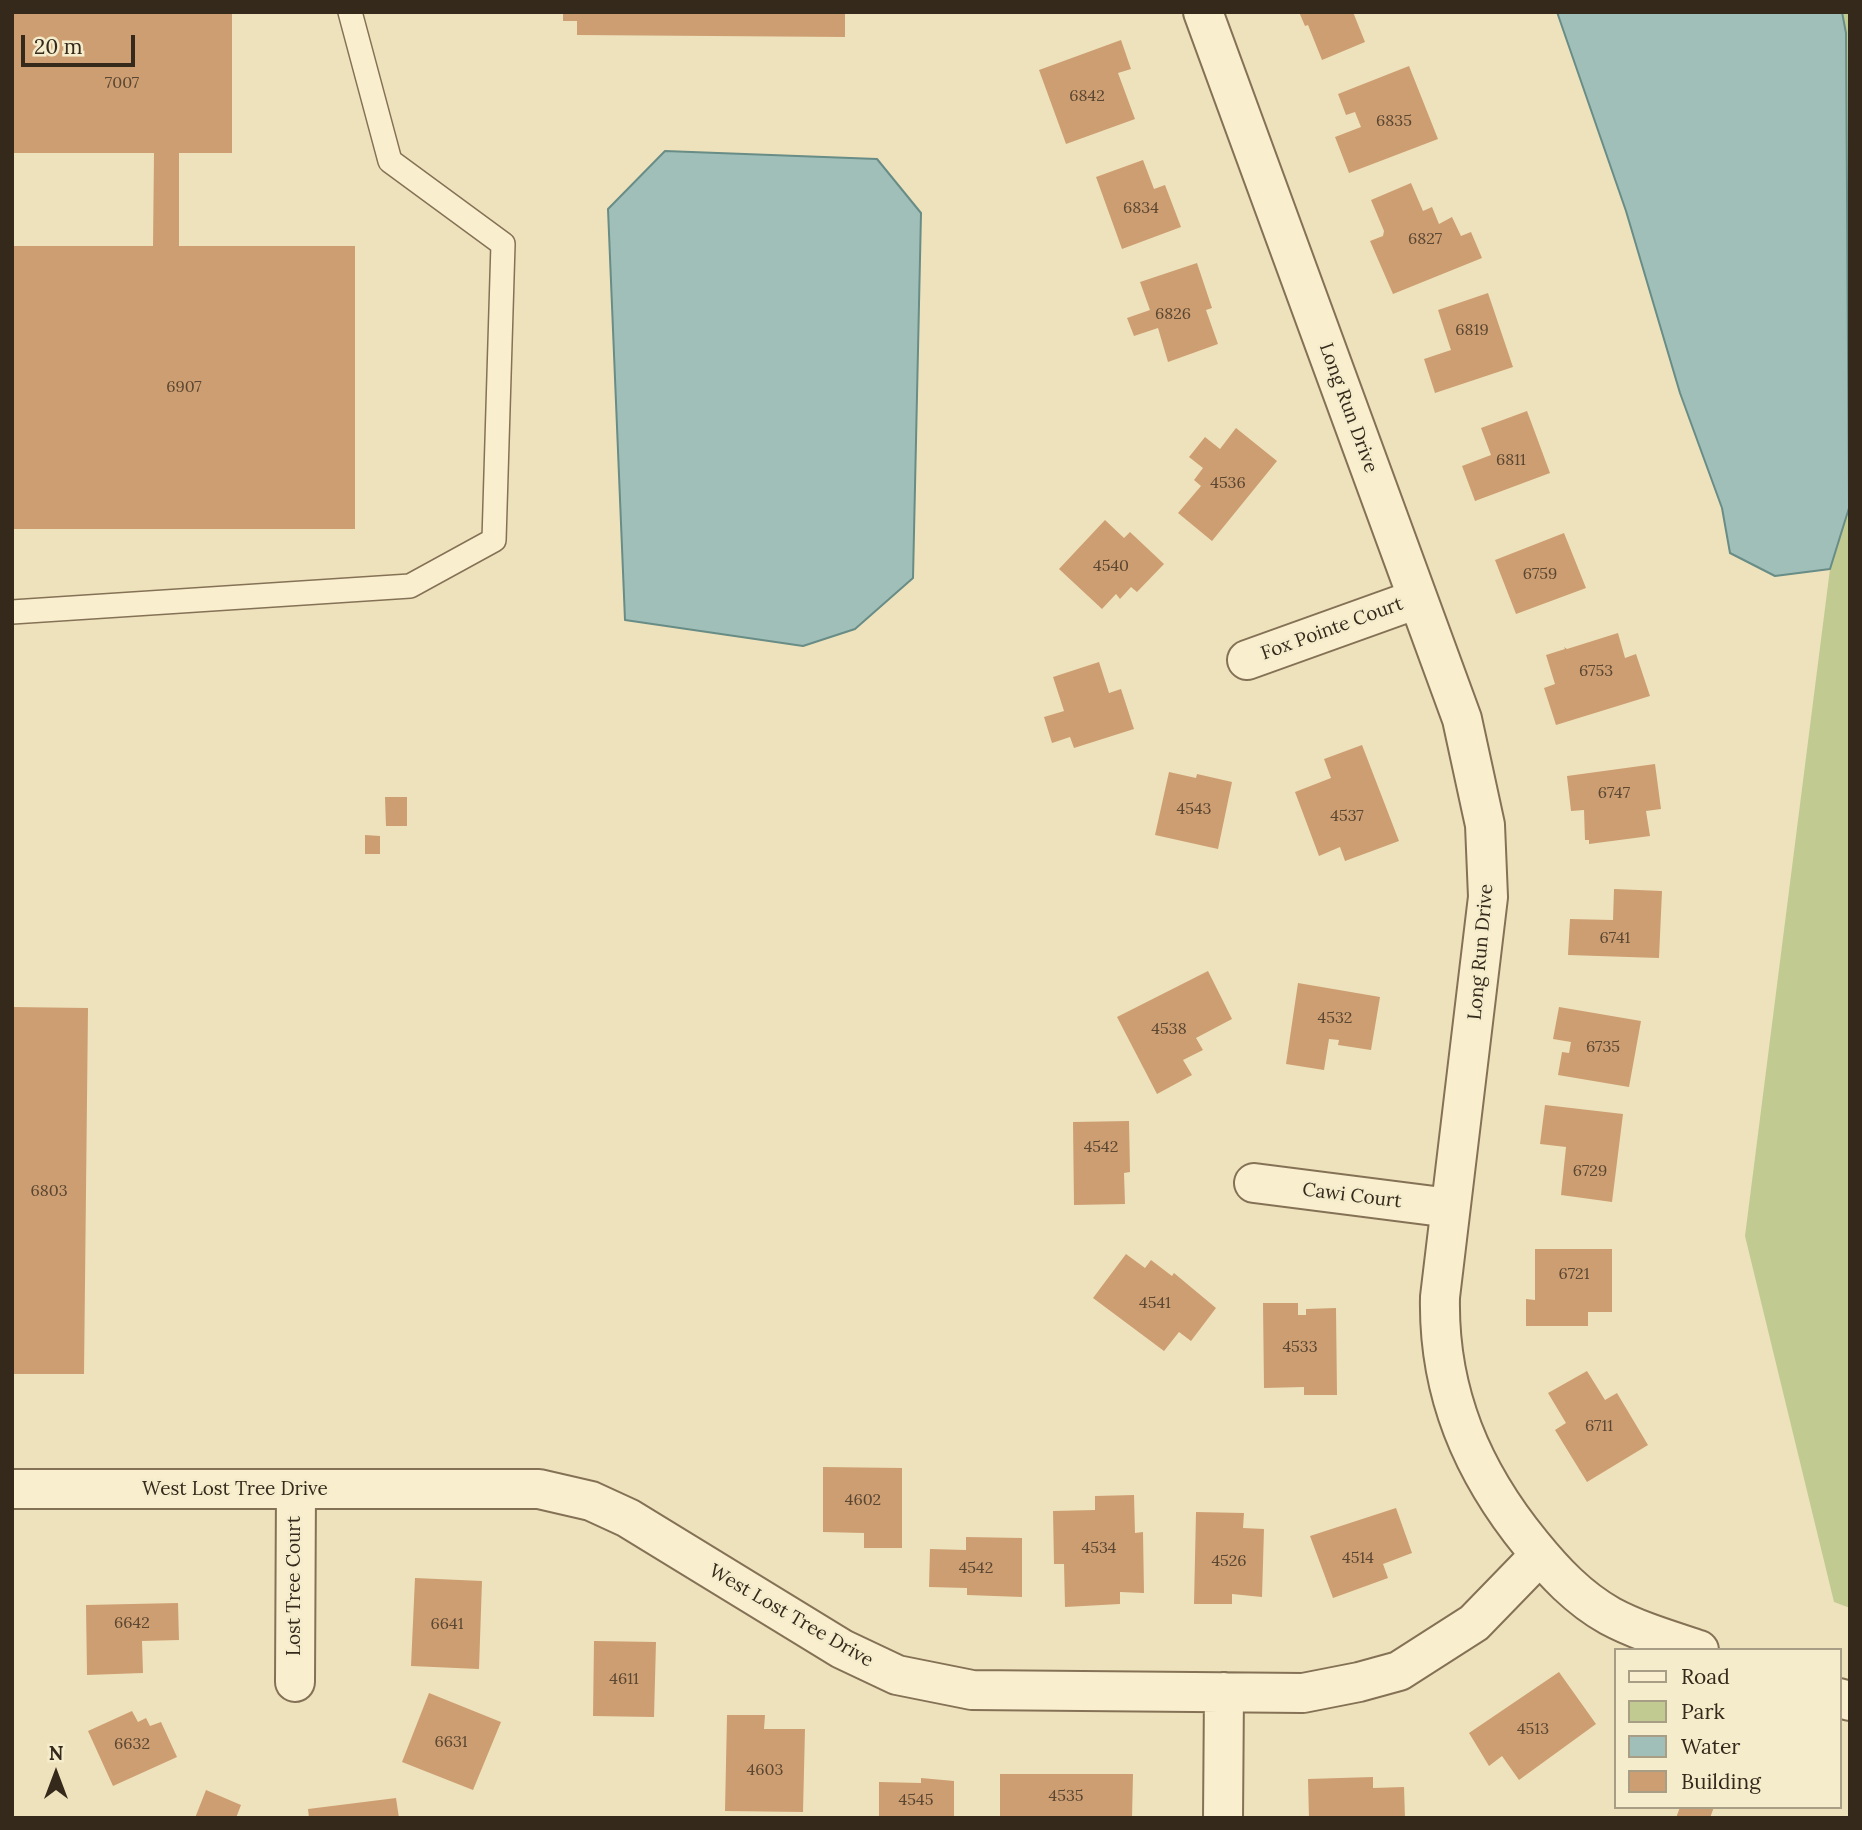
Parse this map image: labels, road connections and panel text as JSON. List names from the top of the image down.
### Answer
{
  "streets": {
    "street": [
      "Long Run Drive",
      "Fox Pointe Court",
      "Cawi Court",
      "West Lost Tree Drive",
      "Lost Tree Court"
    ]
  },
  "crossings": [
    ["Long Run Drive", "Fox Pointe Court"],
    ["Long Run Drive", "Cawi Court"],
    ["Long Run Drive", "West Lost Tree Drive"],
    ["West Lost Tree Drive", "Lost Tree Court"]
  ],
  "house_numbers": [
    "7007",
    "6842",
    "6835",
    "6834",
    "6827",
    "6826",
    "6819",
    "6907",
    "6811",
    "4536",
    "4540",
    "6759",
    "6753",
    "6747",
    "4543",
    "4537",
    "6741",
    "4532",
    "4538",
    "6735",
    "4542",
    "6729",
    "6803",
    "6721",
    "4541",
    "4533",
    "6711",
    "4602",
    "4534",
    "4514",
    "4526",
    "4542",
    "6642",
    "6641",
    "4611",
    "4513",
    "6631",
    "6632",
    "4603",
    "4535",
    "4545"
  ],
  "legend": [
    "Road",
    "Park",
    "Water",
    "Building"
  ],
  "scale_bar": "20 m",
  "north": "top"
}
